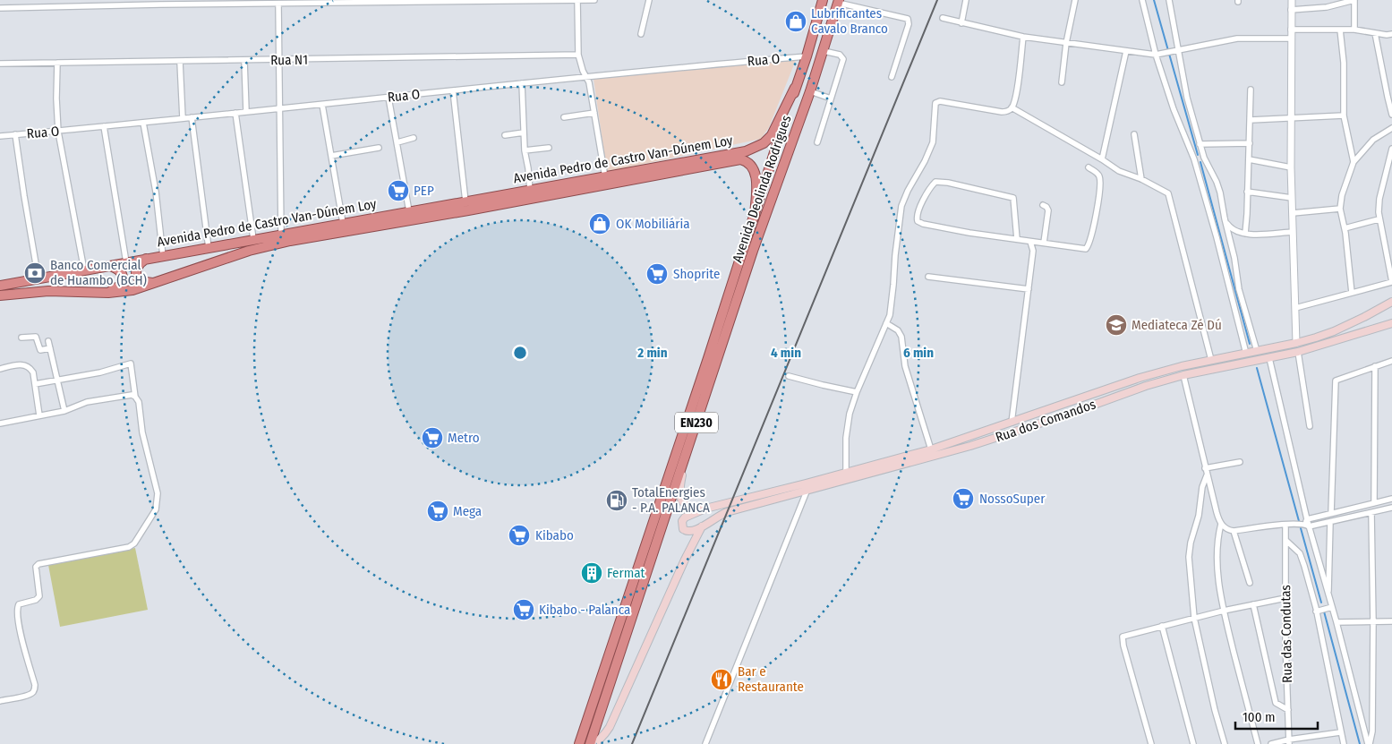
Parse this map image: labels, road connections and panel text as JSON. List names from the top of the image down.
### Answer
{
  "streets": {
    "highway": ["Avenida Pedro de Castro Van-Dúnem Loy", "Avenida Deolinda Rodrigues", "EN230"],
    "main road": ["Rua dos Comandos"],
    "street": ["Rua N1", "Rua O", "Rua das Condutas"]
  },
  "crossings": [
    ["Rua O", "Avenida Deolinda Rodrigues"],
    ["Avenida Pedro de Castro Van-Dúnem Loy", "Avenida Deolinda Rodrigues"]
  ],
  "places": {
    "shop": ["Lubrificantes Cavalo Branco", "OK Mobiliária"],
    "supermarket": [
      "PEP",
      "Shoprite",
      "Metro",
      "NossoSuper",
      "Mega",
      "Kibabo",
      "Kibabo - Palanca"
    ],
    "bank": ["Banco Comercial de Huambo (BCH)"],
    "school or university": ["Mediateca Zé Dú"],
    "fuel station": ["TotalEnergies - P.A. PALANCA"],
    "building": ["Fermat"],
    "restaurant": ["Bar e Restaurante"]
  },
  "scale_bar": "100 m",
  "rings": ["2 min", "4 min", "6 min"]
}
